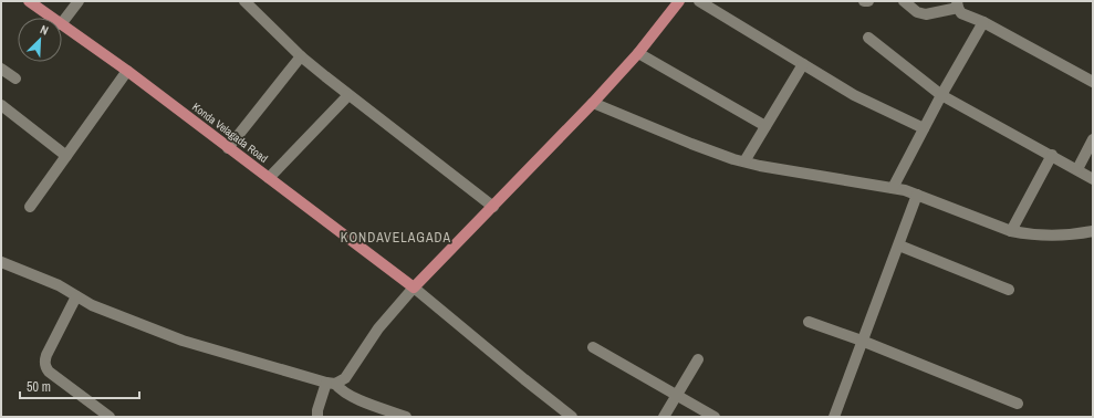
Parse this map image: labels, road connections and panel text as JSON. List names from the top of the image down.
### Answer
{
  "streets": {
    "main road": ["Konda Velagada Road"]
  },
  "districts": ["KONDAVELAGADA"],
  "scale_bar": "50 m",
  "north": "top right"
}
